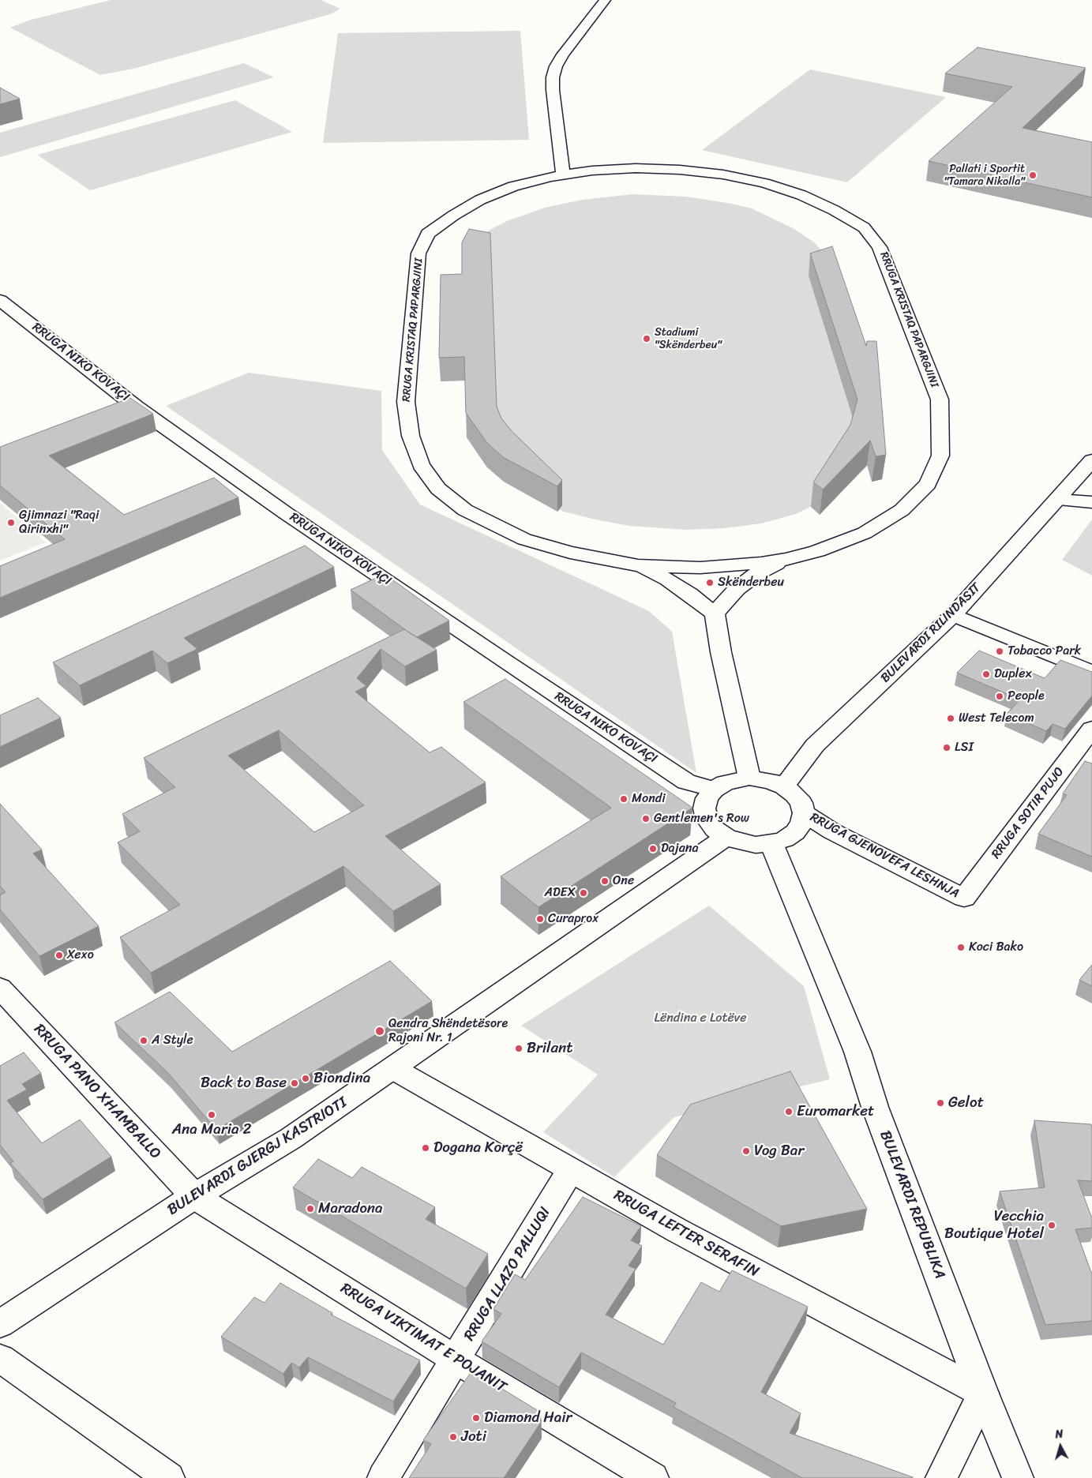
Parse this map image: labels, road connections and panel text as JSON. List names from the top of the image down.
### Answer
{
  "streets": {
    "street": [
      "RRUGA KRISTAQ PAPARGJINI",
      "RRUGA NIKO KOVAÇI",
      "BULEVARDI RILINDASIT",
      "RRUGA SOTIR PUJO",
      "RRUGA GJENOVEFA LESHNJA",
      "RRUGA PANO XHAMBALLO",
      "BULEVARDI GJERGJ KASTRIOTI",
      "BULEVARDI REPUBLIKA",
      "RRUGA LEFTER SERAFIN",
      "RRUGA LLAZO PALLUQI",
      "RRUGA VIKTIMAT E POJANIT"
    ]
  },
  "crossings": [
    ["RRUGA NIKO KOVAÇI", "BULEVARDI RILINDASIT"],
    ["RRUGA NIKO KOVAÇI", "RRUGA GJENOVEFA LESHNJA"],
    ["RRUGA NIKO KOVAÇI", "BULEVARDI GJERGJ KASTRIOTI"],
    ["RRUGA NIKO KOVAÇI", "BULEVARDI REPUBLIKA"],
    ["BULEVARDI RILINDASIT", "RRUGA GJENOVEFA LESHNJA"],
    ["BULEVARDI RILINDASIT", "BULEVARDI GJERGJ KASTRIOTI"],
    ["BULEVARDI RILINDASIT", "BULEVARDI REPUBLIKA"],
    ["RRUGA SOTIR PUJO", "RRUGA GJENOVEFA LESHNJA"],
    ["RRUGA GJENOVEFA LESHNJA", "BULEVARDI GJERGJ KASTRIOTI"],
    ["RRUGA GJENOVEFA LESHNJA", "BULEVARDI REPUBLIKA"],
    ["RRUGA PANO XHAMBALLO", "BULEVARDI GJERGJ KASTRIOTI"],
    ["RRUGA PANO XHAMBALLO", "RRUGA VIKTIMAT E POJANIT"],
    ["BULEVARDI GJERGJ KASTRIOTI", "BULEVARDI REPUBLIKA"],
    ["BULEVARDI GJERGJ KASTRIOTI", "RRUGA LEFTER SERAFIN"],
    ["BULEVARDI GJERGJ KASTRIOTI", "RRUGA VIKTIMAT E POJANIT"],
    ["BULEVARDI REPUBLIKA", "RRUGA LEFTER SERAFIN"],
    ["RRUGA LEFTER SERAFIN", "RRUGA LLAZO PALLUQI"],
    ["RRUGA LLAZO PALLUQI", "RRUGA VIKTIMAT E POJANIT"]
  ],
  "parks": ["Lëndina e Lotëve"],
  "places": [
    "Pallati i Sportit \"Tamara Nikolla\"",
    "Stadiumi \"Skënderbeu\"",
    "Gjimnazi \"Raqi Qirinxhi\"",
    "Skënderbeu",
    "Tobacco Park",
    "Duplex",
    "People",
    "West Telecom",
    "LSI",
    "Mondi",
    "Gentlemen's Row",
    "Dajana",
    "One",
    "ADEX",
    "Curaprox",
    "Koci Bako",
    "Xexo",
    "Qendra Shëndetësore Rajoni Nr. 1",
    "A Style",
    "Brilant",
    "Biondina",
    "Back to Base",
    "Gelot",
    "Euromarket",
    "Ana Maria 2",
    "Dogana Korçë",
    "Vog Bar",
    "Maradona",
    "Vecchia Boutique Hotel",
    "Diamond Hair",
    "Joti"
  ],
  "north": "top"
}
